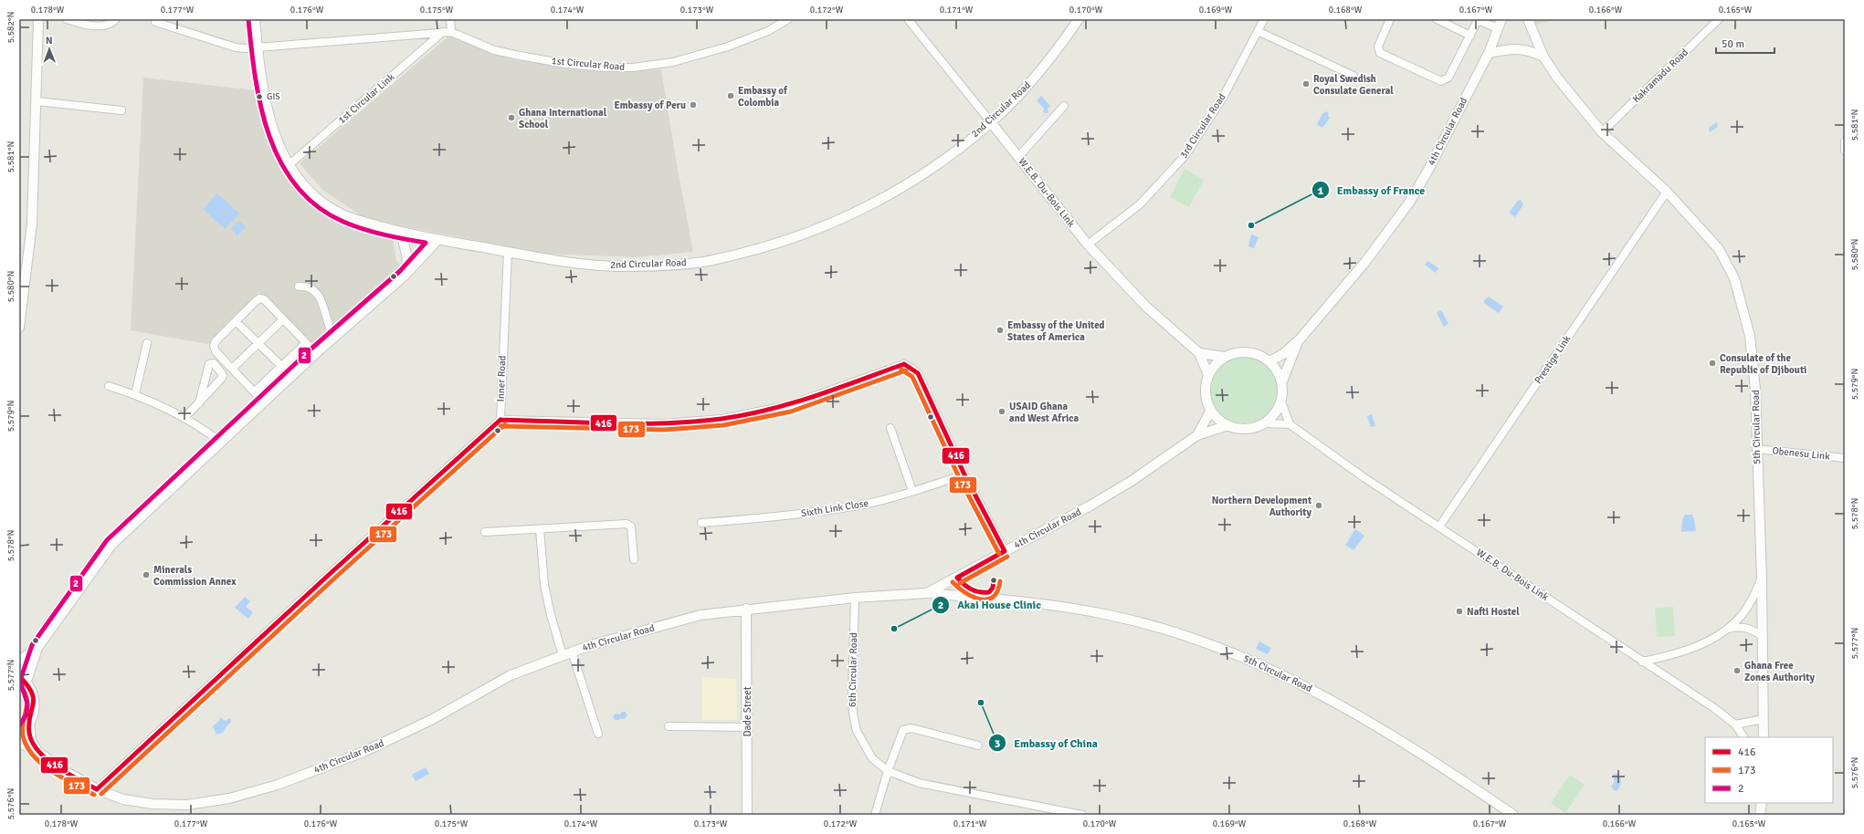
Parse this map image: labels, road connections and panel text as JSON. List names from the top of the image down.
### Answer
{
  "streets": {
    "street": [
      "1st Circular Road",
      "Kakramadu Road",
      "1st Circular Link",
      "2nd Circular Road",
      "3rd Circular Road",
      "4th Circular Road",
      "W.E.B. Du-Bois Link",
      "Prestige Link",
      "Inner Road",
      "5th Circular Road",
      "Obenesu Link",
      "Sixth Link Close",
      "6th Circular Road",
      "Dade Street"
    ]
  },
  "crossings": [
    ["1st Circular Road", "1st Circular Link"],
    ["Kakramadu Road", "5th Circular Road"],
    ["1st Circular Link", "2nd Circular Road"],
    ["2nd Circular Road", "W.E.B. Du-Bois Link"],
    ["2nd Circular Road", "Inner Road"],
    ["3rd Circular Road", "W.E.B. Du-Bois Link"],
    ["4th Circular Road", "W.E.B. Du-Bois Link"],
    ["4th Circular Road", "5th Circular Road"],
    ["4th Circular Road", "6th Circular Road"],
    ["4th Circular Road", "Dade Street"],
    ["W.E.B. Du-Bois Link", "Prestige Link"],
    ["Prestige Link", "5th Circular Road"],
    ["5th Circular Road", "Obenesu Link"]
  ],
  "places": [
    "Royal Swedish Consulate General",
    "Embassy of Colombia",
    "GIS",
    "Embassy of Peru",
    "Ghana International School",
    "Embassy of France",
    "Embassy of the United States of America",
    "Consulate of the Republic of Djibouti",
    "USAID Ghana and West Africa",
    "Northern Development Authority",
    "Minerals Commission Annex",
    "Nafti Hostel",
    "Akai House Clinic",
    "Ghana Free Zones Authority",
    "Embassy of China"
  ],
  "lines": ["transit line 2", "transit line 416", "transit line 173"],
  "legend": ["416", "173", "2"],
  "scale_bar": "50 m",
  "north": "top",
  "coordinates": [
    "0.178°W",
    "0.177°W",
    "0.176°W",
    "0.175°W",
    "0.174°W",
    "0.173°W",
    "0.172°W",
    "0.171°W",
    "0.170°W",
    "0.169°W",
    "0.168°W",
    "0.167°W",
    "0.166°W",
    "0.165°W",
    "5.582°N",
    "5.581°N",
    "5.580°N",
    "5.579°N",
    "5.578°N",
    "5.577°N",
    "5.576°N"
  ]
}
